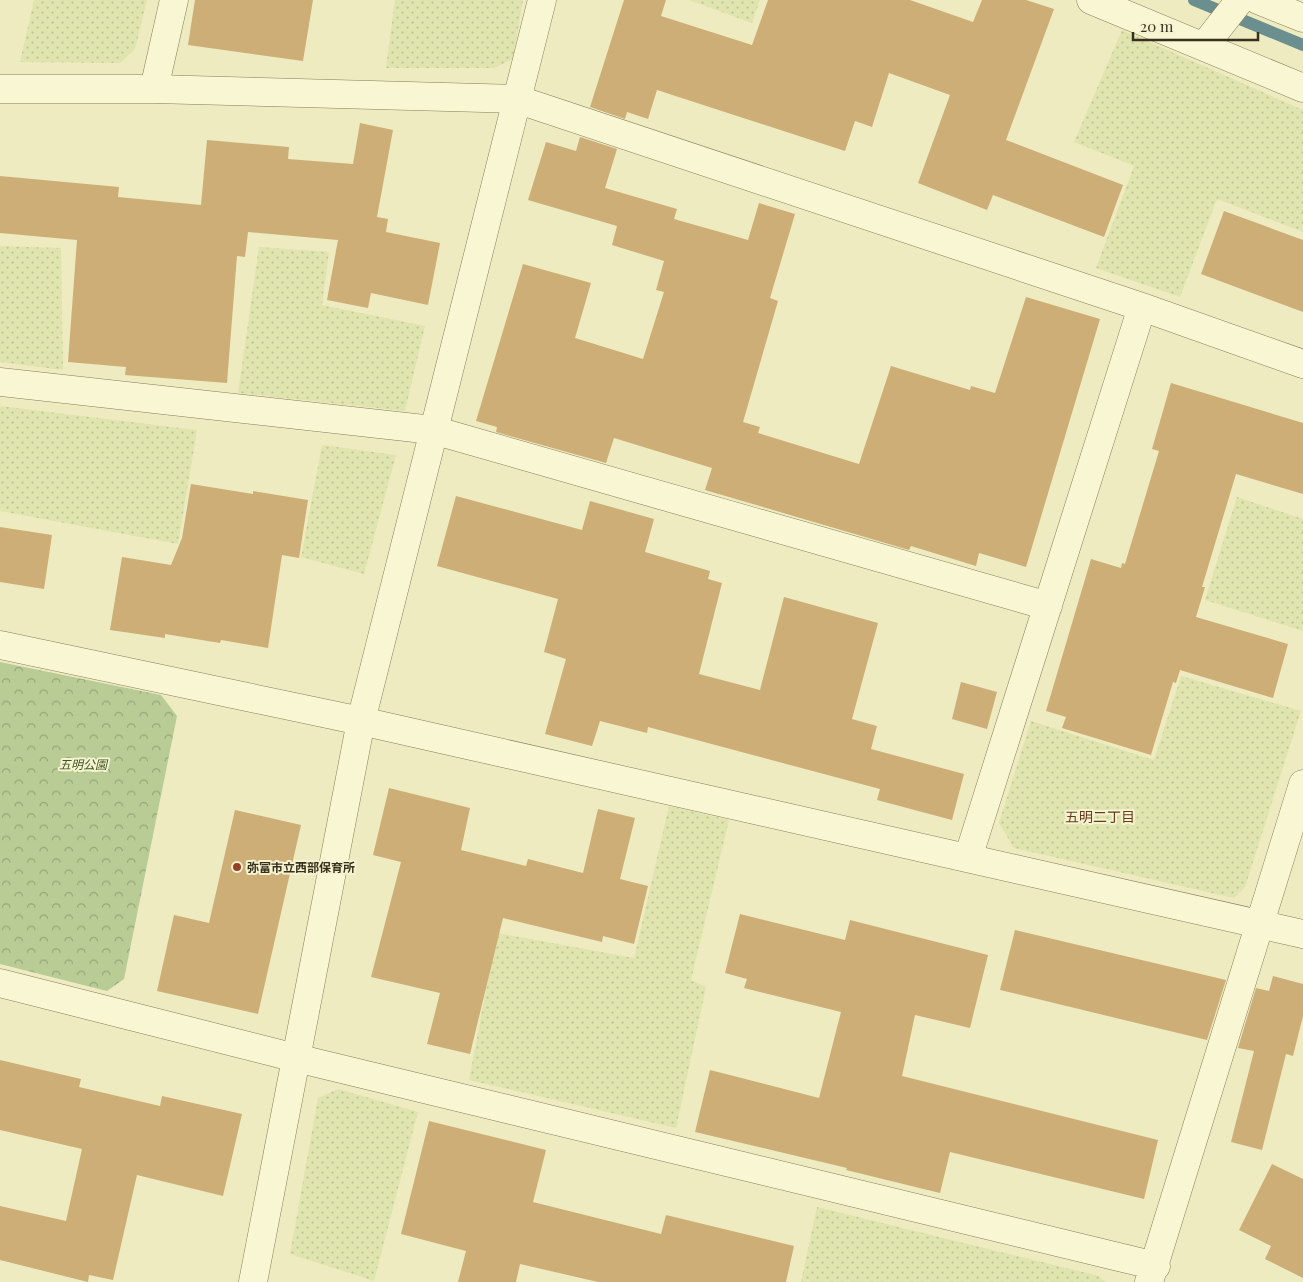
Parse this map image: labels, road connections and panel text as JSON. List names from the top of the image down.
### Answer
{
  "districts": ["五明二丁目"],
  "parks": ["五明公園"],
  "places": ["弥富市立西部保育所"],
  "scale_bar": "20 m"
}
